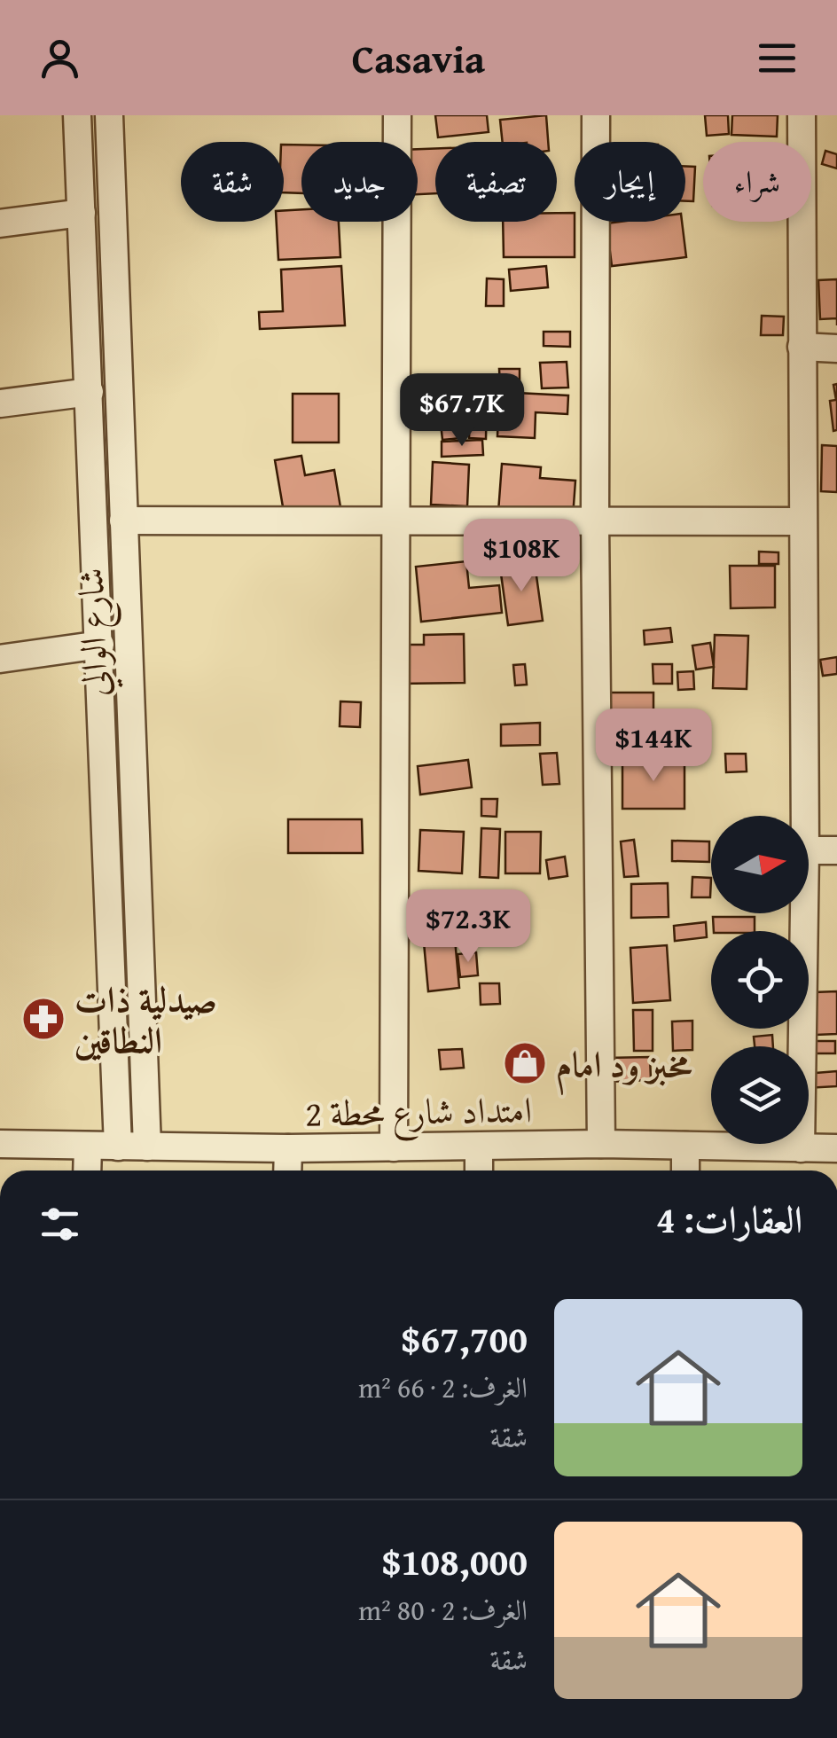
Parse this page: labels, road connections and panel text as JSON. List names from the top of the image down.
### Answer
{
  "streets": {
    "street": ["شارع الوالي", "امتداد شارع محطة 2"]
  },
  "crossings": [
    ["شارع الوالي", "امتداد شارع محطة 2"]
  ],
  "places": {
    "pharmacy": ["صيدلية ذات النطاقين"],
    "shop": ["مخبز ود امام"]
  },
  "north": "right",
  "page": {
    "header": "Casavia",
    "chip": [
      "شراء",
      "إيجار",
      "تصفية",
      "جديد",
      "شقة"
    ],
    "price": [
      "$67.7K",
      "$108K",
      "$144K",
      "$72.3K"
    ],
    "heading": "العقارات: 4",
    "list": [
      {
        "name": "$67,700",
        "note": "الغرف: 2 · 66 m² · شقة"
      },
      {
        "name": "$108,000",
        "note": "الغرف: 2 · 80 m² · شقة"
      }
    ]
  }
}
